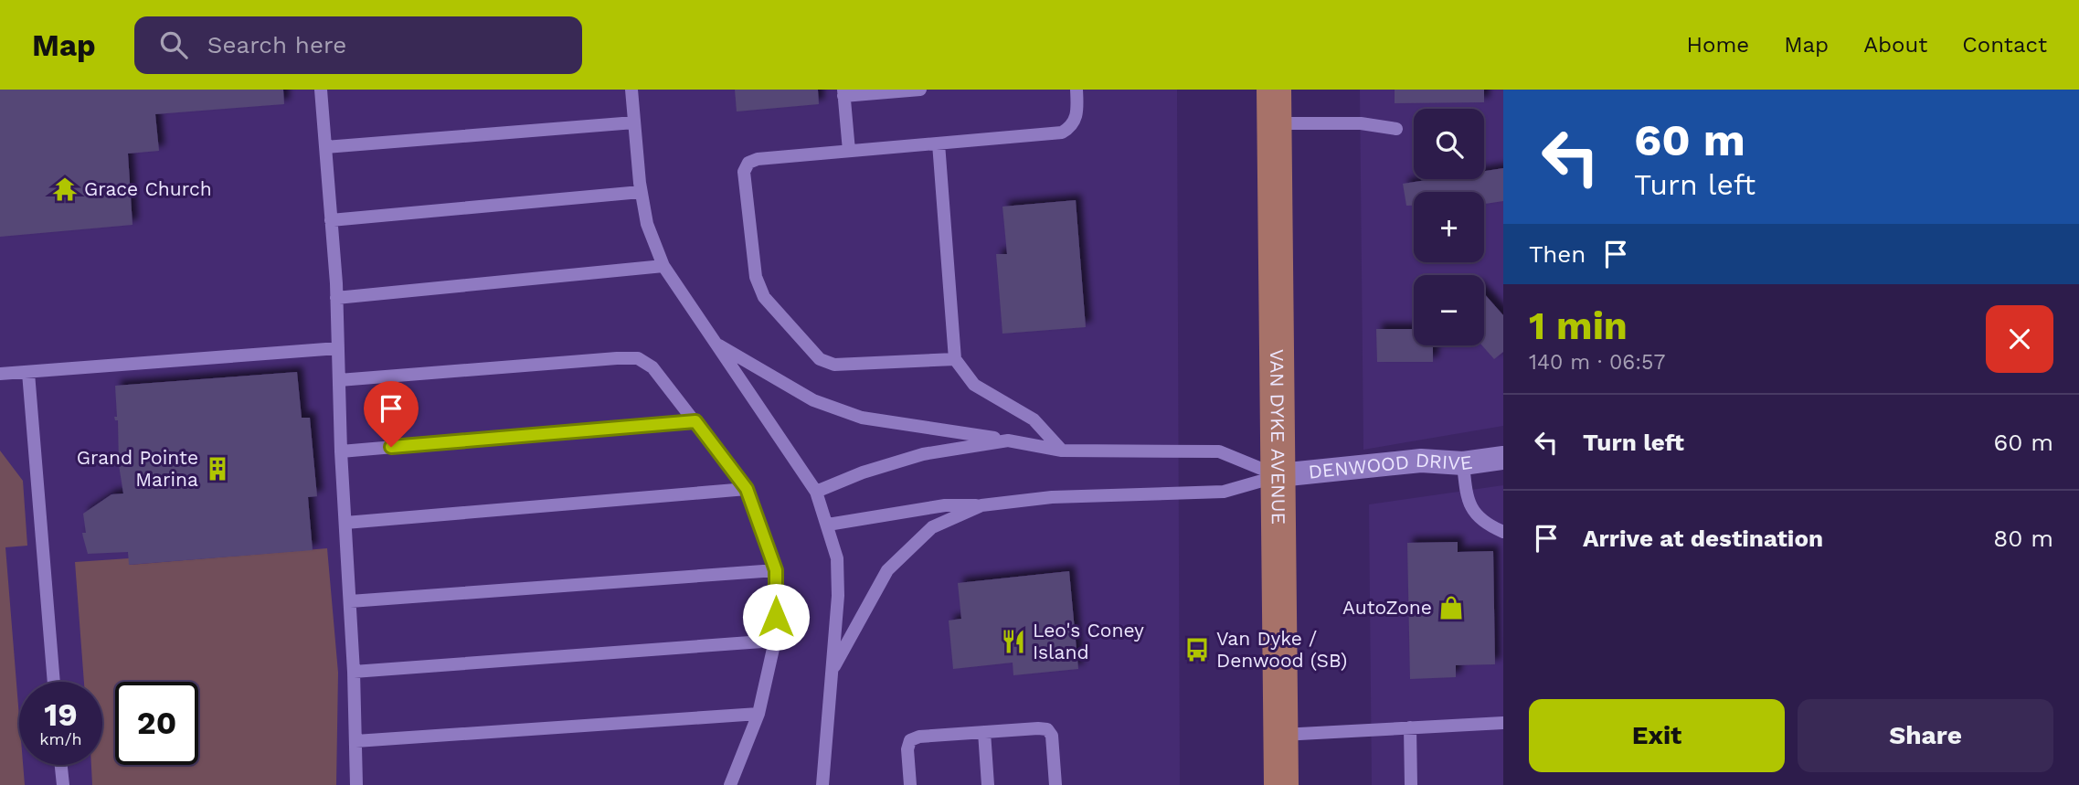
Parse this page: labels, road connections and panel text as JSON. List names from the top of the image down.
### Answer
{
  "streets": {
    "main road": ["VAN DYKE AVENUE"],
    "street": ["DENWOOD DRIVE"]
  },
  "crossings": [
    ["VAN DYKE AVENUE", "DENWOOD DRIVE"]
  ],
  "places": {
    "temple": ["Grace Church"],
    "building": ["Grand Pointe Marina"],
    "shop": ["AutoZone"],
    "restaurant": ["Leo's Coney Island"],
    "bus stop": ["Van Dyke / Denwood (SB)"]
  },
  "page": {
    "header": "Map",
    "search": "Search here",
    "nav": [
      "Home",
      "Map",
      "About",
      "Contact"
    ],
    "turn": ["60 m", "Turn left"],
    "map_buttons": ["+", "−"],
    "then": "Then",
    "heading": ["1 min", "140 m · 06:57"],
    "list": [
      {
        "name": "Turn left",
        "value": "60 m"
      },
      {
        "name": "Arrive at destination",
        "value": "80 m"
      }
    ],
    "speed": "19 km/h",
    "limit": "20",
    "buttons": ["Exit", "Share"]
  }
}
